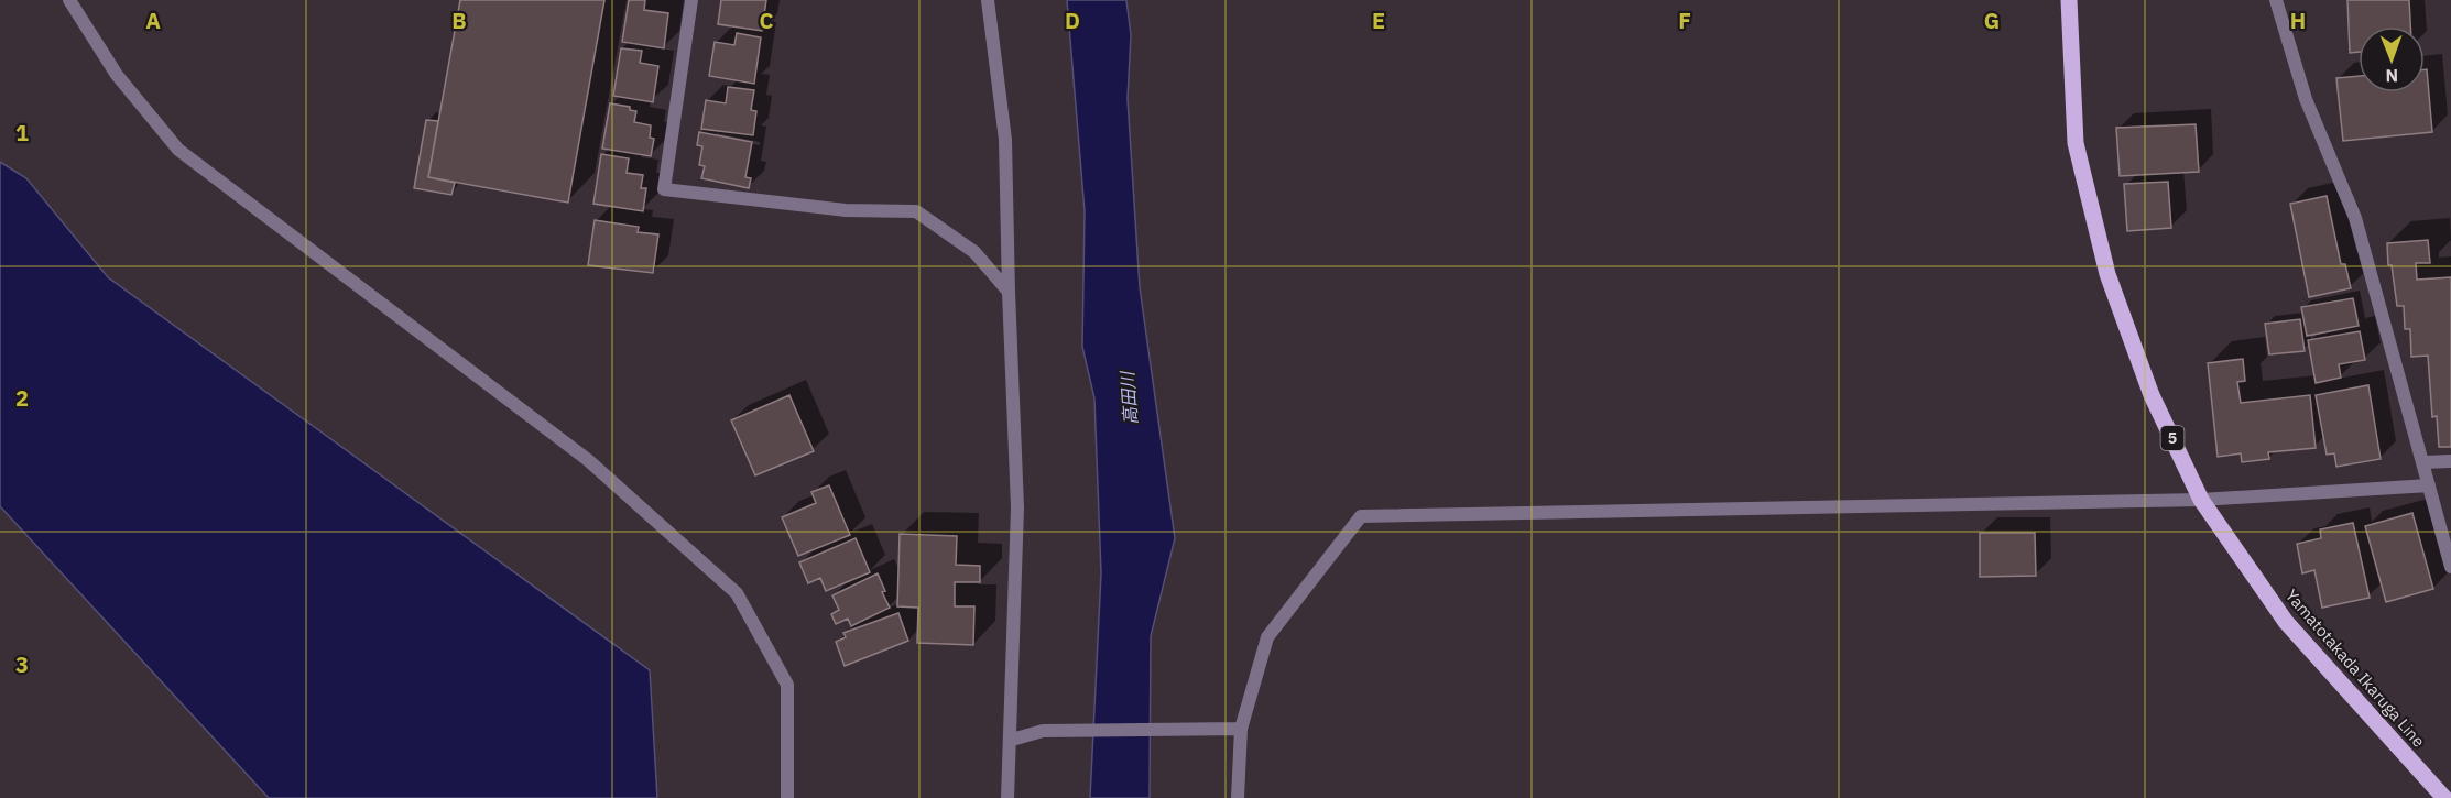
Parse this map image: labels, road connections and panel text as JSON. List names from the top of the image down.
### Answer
{
  "streets": {
    "main road": ["5", "Yamatotakada Ikaruga Line"]
  },
  "water": ["高田川"],
  "north": "bottom",
  "grid": {
    "columns": [
      "A",
      "B",
      "C",
      "D",
      "E",
      "F",
      "G",
      "H"
    ],
    "rows": ["1", "2", "3"]
  }
}
